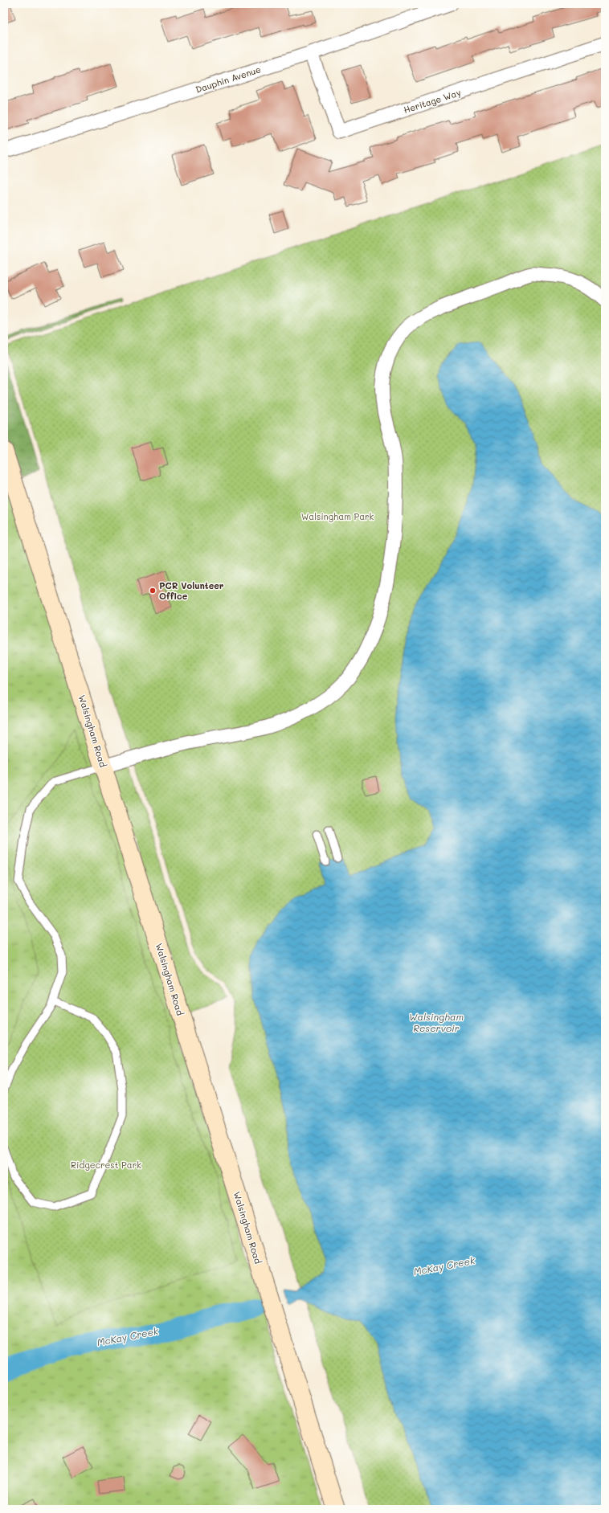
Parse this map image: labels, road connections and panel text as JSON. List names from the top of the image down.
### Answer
{
  "streets": {
    "street": ["Dauphin Avenue", "Heritage Way", "Walsingham Road"]
  },
  "crossings": [
    ["Dauphin Avenue", "Heritage Way"]
  ],
  "water": ["Walsingham Reservoir", "McKay Creek"],
  "parks": ["Walsingham Park", "Ridgecrest Park"],
  "places": ["PCR Volunteer Office"]
}
